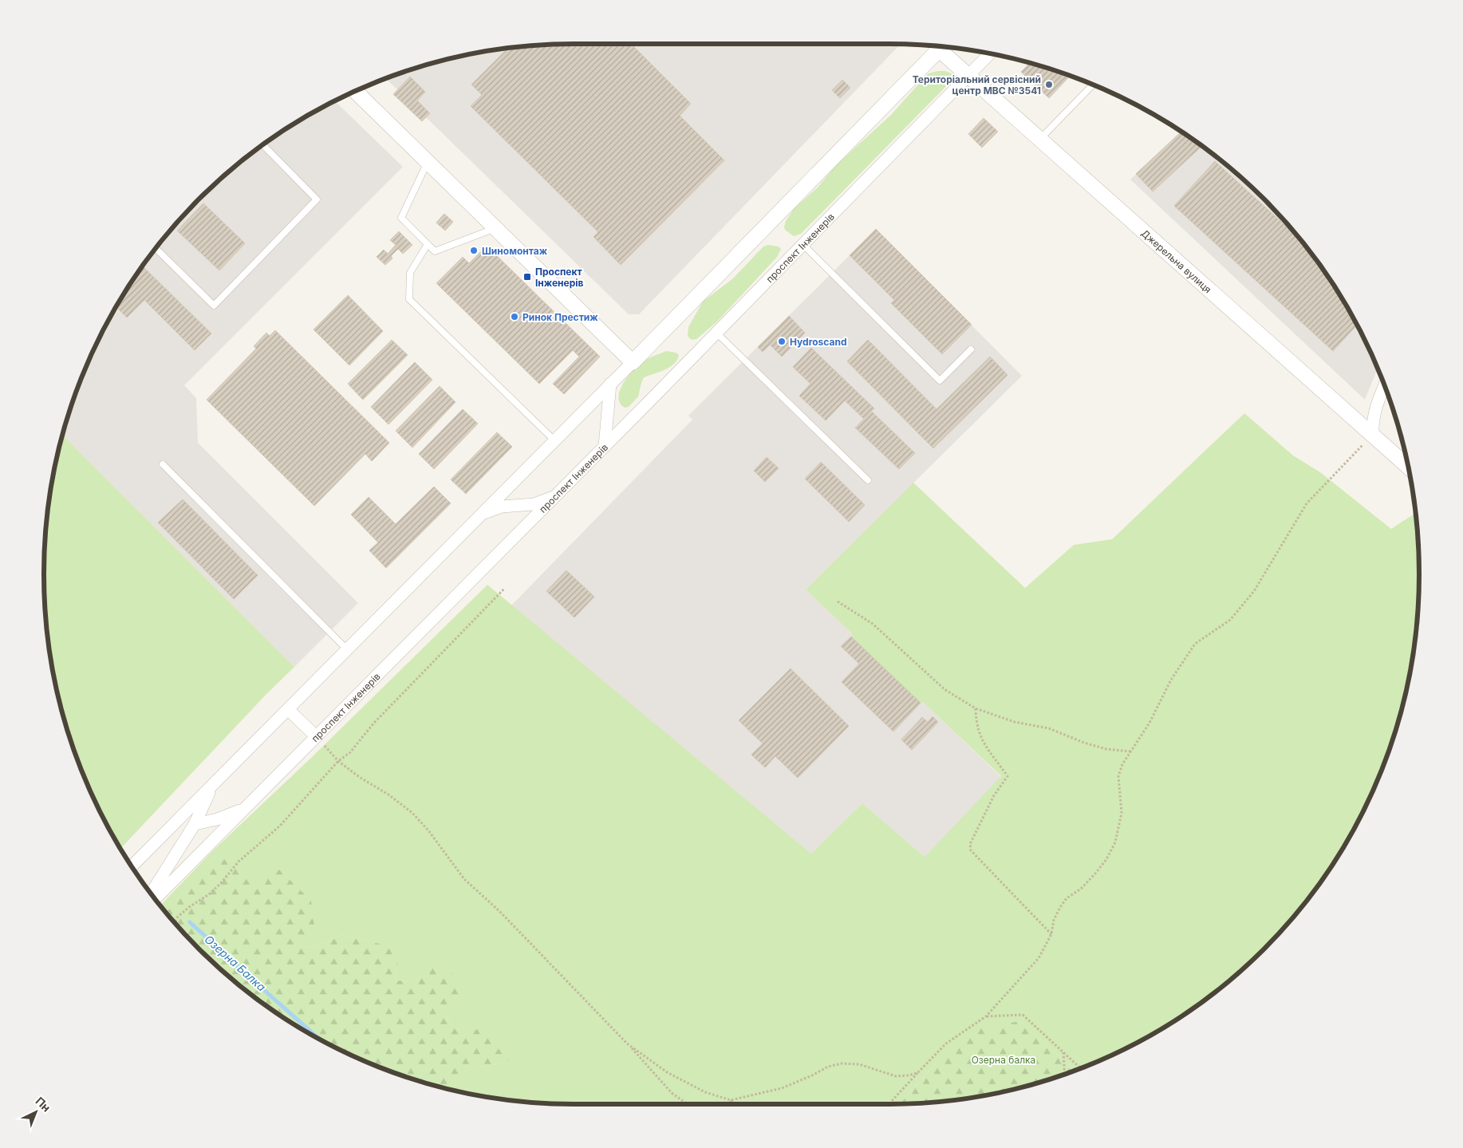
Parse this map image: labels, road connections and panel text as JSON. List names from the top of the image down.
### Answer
{
  "streets": {
    "street": ["проспект Інженерів", "Джерельна вулиця"]
  },
  "crossings": [
    ["проспект Інженерів", "Джерельна вулиця"]
  ],
  "water": ["Озерна Балка"],
  "parks": ["Озерна балка"],
  "places": {
    "other": [
      "Територіальний сервісний центр МВС №3541",
      "Шиномонтаж",
      "Ринок Престиж",
      "Hydroscand"
    ],
    "transit": ["Проспект Інженерів"]
  },
  "north": "top right"
}
